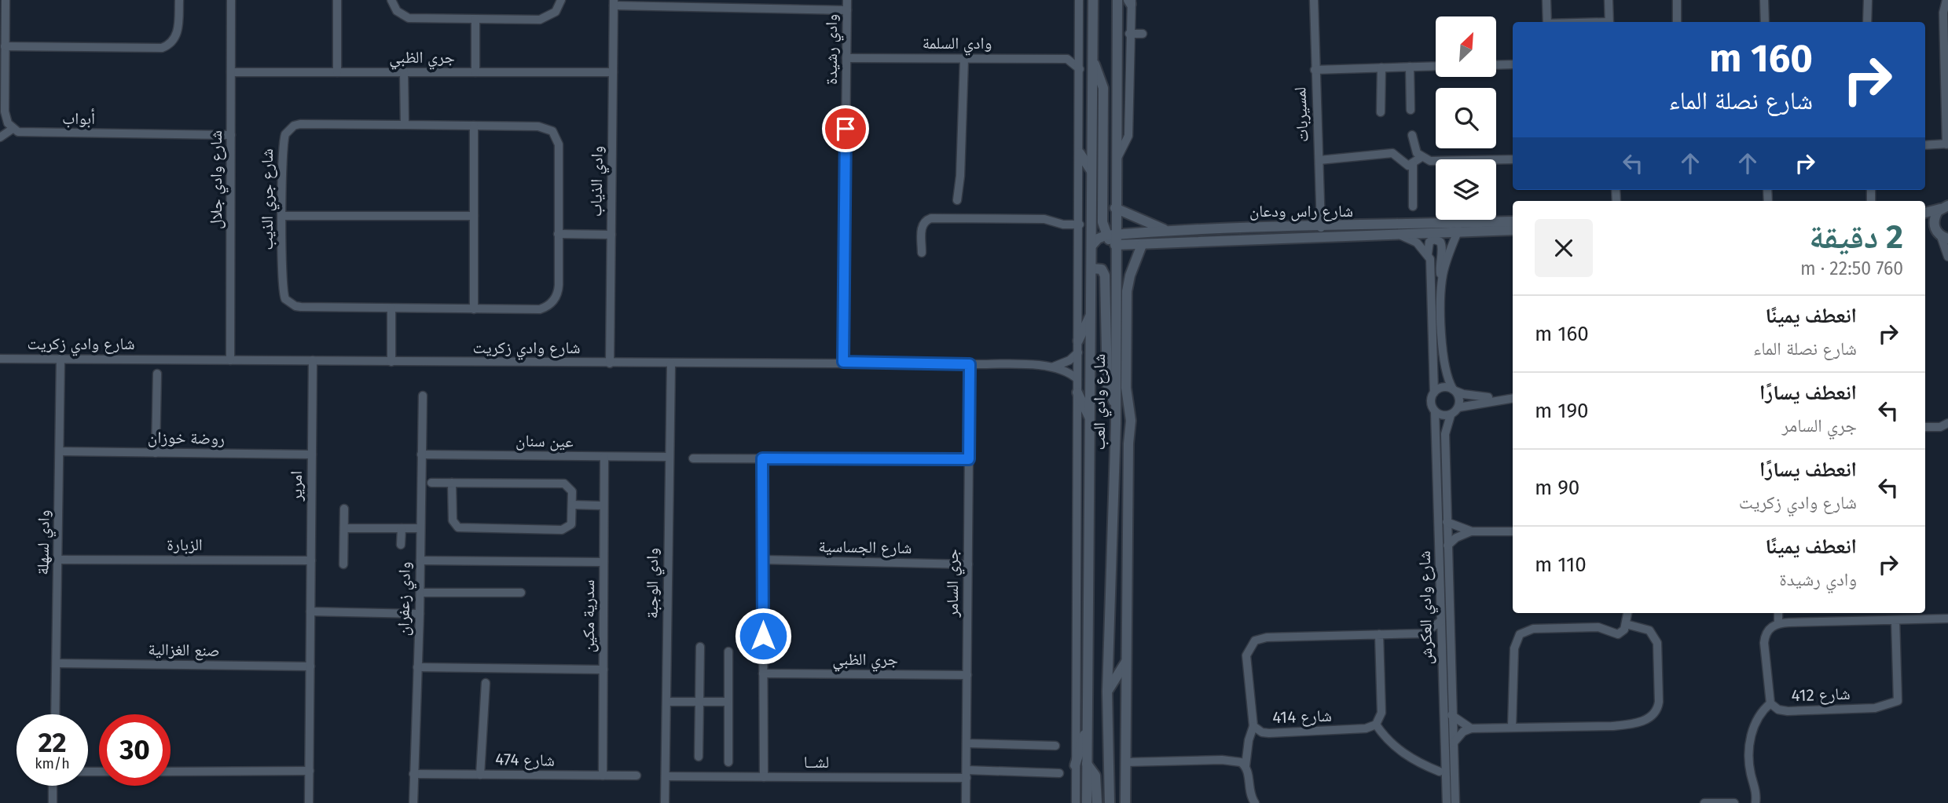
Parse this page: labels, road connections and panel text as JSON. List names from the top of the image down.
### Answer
{
  "streets": {
    "street": [
      "وادي السلمة",
      "وادي رشيدة",
      "جري الظبي",
      "لمسيربات",
      "أبواب",
      "شارع وادي جلال",
      "وادي الذياب",
      "شارع جري الذيب",
      "شارع راس ودعان",
      "شارع وادي زكريت",
      "شارع وادي العب",
      "روضة خوزان",
      "عين سنان",
      "امرير",
      "وادي لسهلة",
      "الزبارة",
      "شارع الجساسية",
      "وادي الوجبة",
      "جري السامر",
      "وادي زعفران",
      "شارع وادي العكرش",
      "سدرية مكين",
      "صنع الغزالية",
      "شارع 412",
      "شارع 414",
      "شارع 474",
      "لشــا"
    ]
  },
  "crossings": [
    ["وادي السلمة", "وادي رشيدة"],
    ["وادي رشيدة", "شارع وادي زكريت"],
    ["جري الظبي", "شارع وادي جلال"],
    ["جري الظبي", "وادي الذياب"],
    ["جري الظبي", "جري السامر"],
    ["لمسيربات", "شارع راس ودعان"],
    ["أبواب", "شارع وادي جلال"],
    ["شارع وادي جلال", "شارع وادي زكريت"],
    ["وادي الذياب", "شارع وادي زكريت"],
    ["شارع راس ودعان", "شارع وادي العب"],
    ["شارع وادي زكريت", "امرير"],
    ["شارع وادي زكريت", "وادي لسهلة"],
    ["شارع وادي زكريت", "وادي الوجبة"],
    ["شارع وادي زكريت", "جري السامر"],
    ["روضة خوزان", "امرير"],
    ["روضة خوزان", "وادي لسهلة"],
    ["عين سنان", "وادي الوجبة"],
    ["عين سنان", "وادي زعفران"],
    ["عين سنان", "سدرية مكين"],
    ["امرير", "الزبارة"],
    ["امرير", "صنع الغزالية"],
    ["وادي لسهلة", "الزبارة"],
    ["وادي لسهلة", "صنع الغزالية"],
    ["شارع الجساسية", "جري السامر"],
    ["وادي الوجبة", "لشــا"],
    ["جري السامر", "لشــا"],
    ["وادي زعفران", "شارع 474"],
    ["شارع وادي العكرش", "شارع 414"],
    ["سدرية مكين", "شارع 474"]
  ],
  "north": "top right",
  "page": {
    "turn": ["160 m", "شارع نصلة الماء"],
    "heading": ["2 دقيقة", "760 m · 22:50"],
    "list": [
      {
        "name": "انعطف يمينًا",
        "note": "شارع نصلة الماء",
        "value": "160 m"
      },
      {
        "name": "انعطف يسارًا",
        "note": "جري السامر",
        "value": "190 m"
      },
      {
        "name": "انعطف يسارًا",
        "note": "شارع وادي زكريت",
        "value": "90 m"
      },
      {
        "name": "انعطف يمينًا",
        "note": "وادي رشيدة",
        "value": "110 m"
      }
    ],
    "speed": "22 km/h",
    "limit": "30"
  }
}
